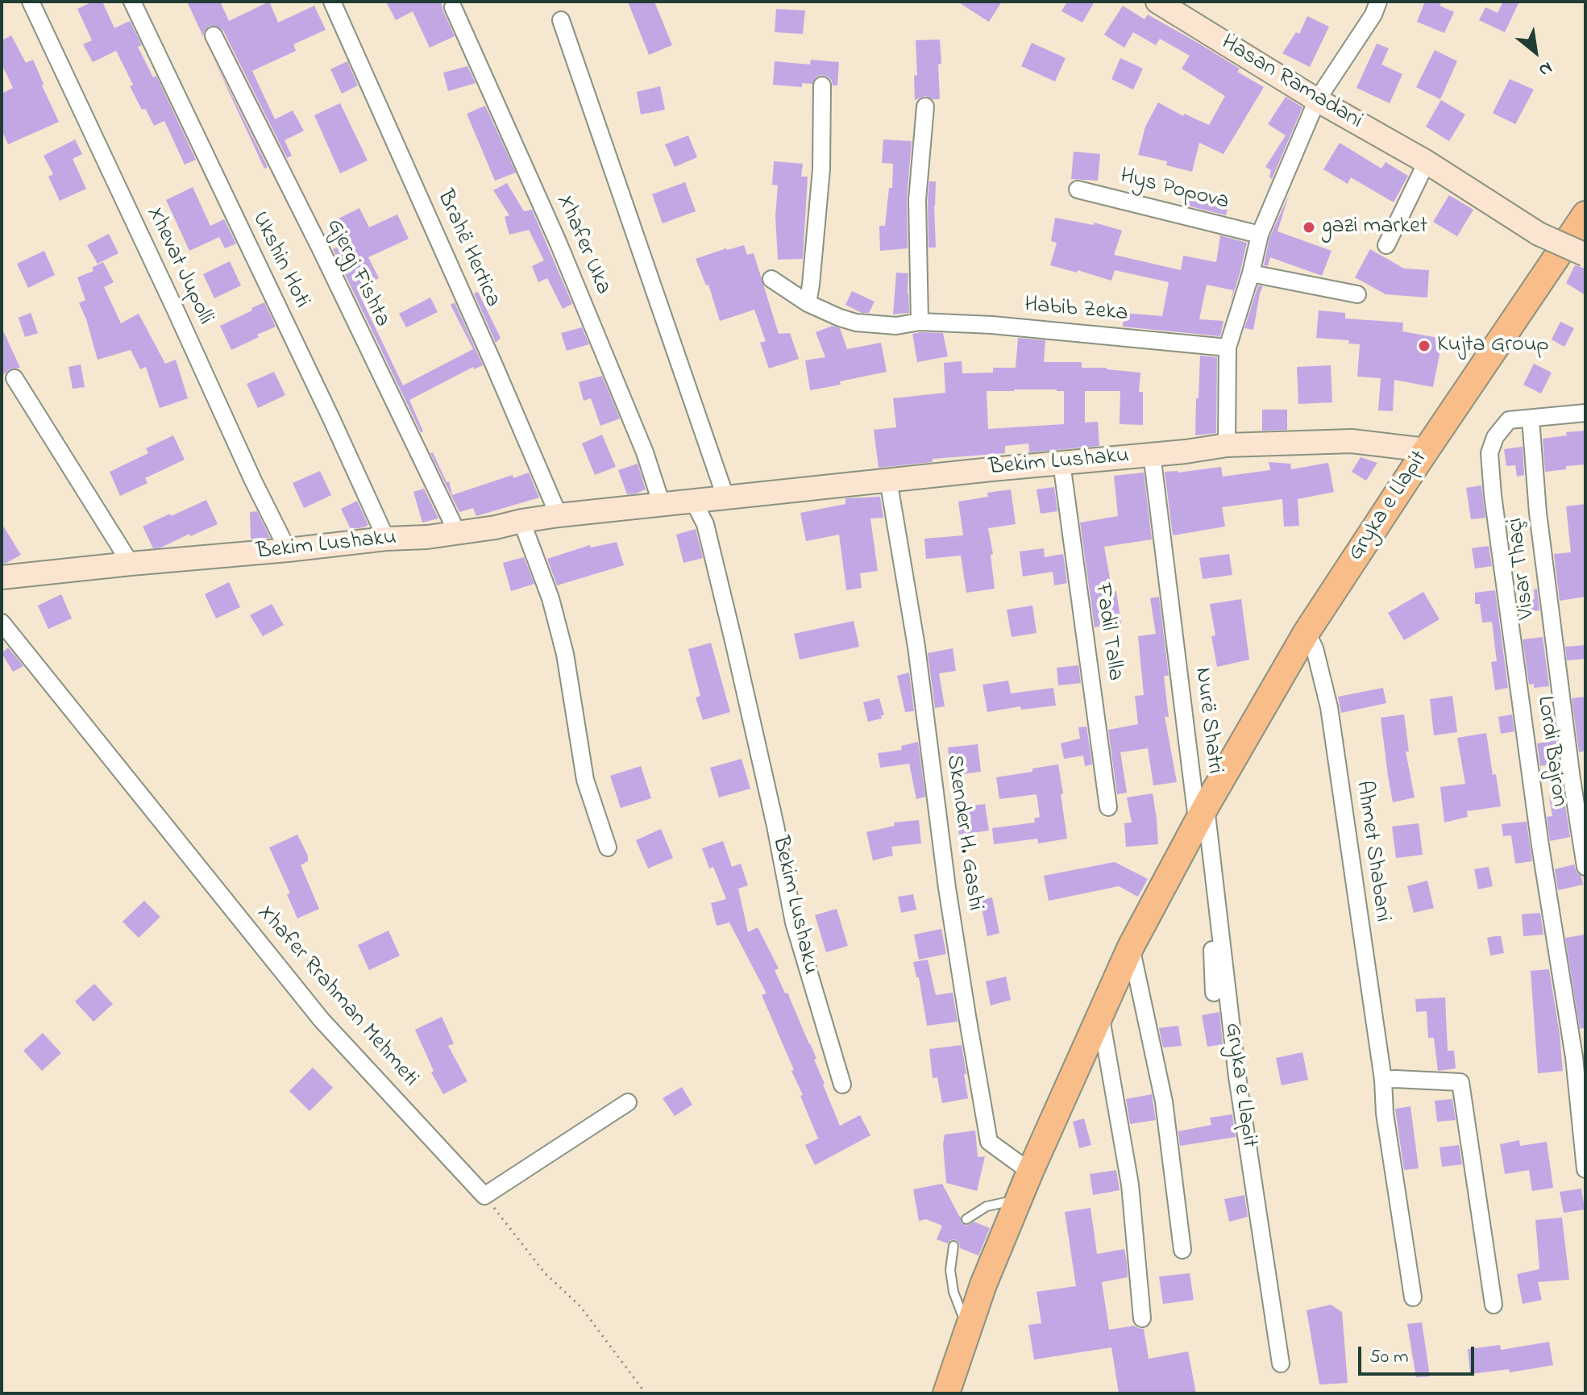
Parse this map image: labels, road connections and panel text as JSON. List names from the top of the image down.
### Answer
{
  "streets": {
    "main road": ["Gryka e Llapit"],
    "street": [
      "Hasan Ramadani",
      "Hys Popova",
      "Xhafer Uka",
      "Brahë Hertica",
      "Ukshin Hoti",
      "Xhevat Jupolli",
      "Gjergj Fishta",
      "Habib Zeka",
      "Bekim Lushaku",
      "Visar Thaçi",
      "Fadil Talla",
      "Nurë Shatri",
      "Lordi Bajron",
      "Skender H. Gashi",
      "Ahmet Shabani",
      "Xhafer Rrahman Mehmeti"
    ]
  },
  "crossings": [
    ["Xhafer Uka", "Bekim Lushaku"],
    ["Brahë Hertica", "Bekim Lushaku"],
    ["Ukshin Hoti", "Bekim Lushaku"],
    ["Xhevat Jupolli", "Bekim Lushaku"],
    ["Gjergj Fishta", "Bekim Lushaku"],
    ["Bekim Lushaku", "Gryka e Llapit"],
    ["Bekim Lushaku", "Fadil Talla"],
    ["Bekim Lushaku", "Nurë Shatri"],
    ["Bekim Lushaku", "Skender H. Gashi"],
    ["Gryka e Llapit", "Nurë Shatri"],
    ["Gryka e Llapit", "Skender H. Gashi"],
    ["Gryka e Llapit", "Ahmet Shabani"],
    ["Visar Thaçi", "Lordi Bajron"]
  ],
  "places": ["gazi market", "Kujta Group"],
  "scale_bar": "50 m",
  "north": "bottom right"
}
